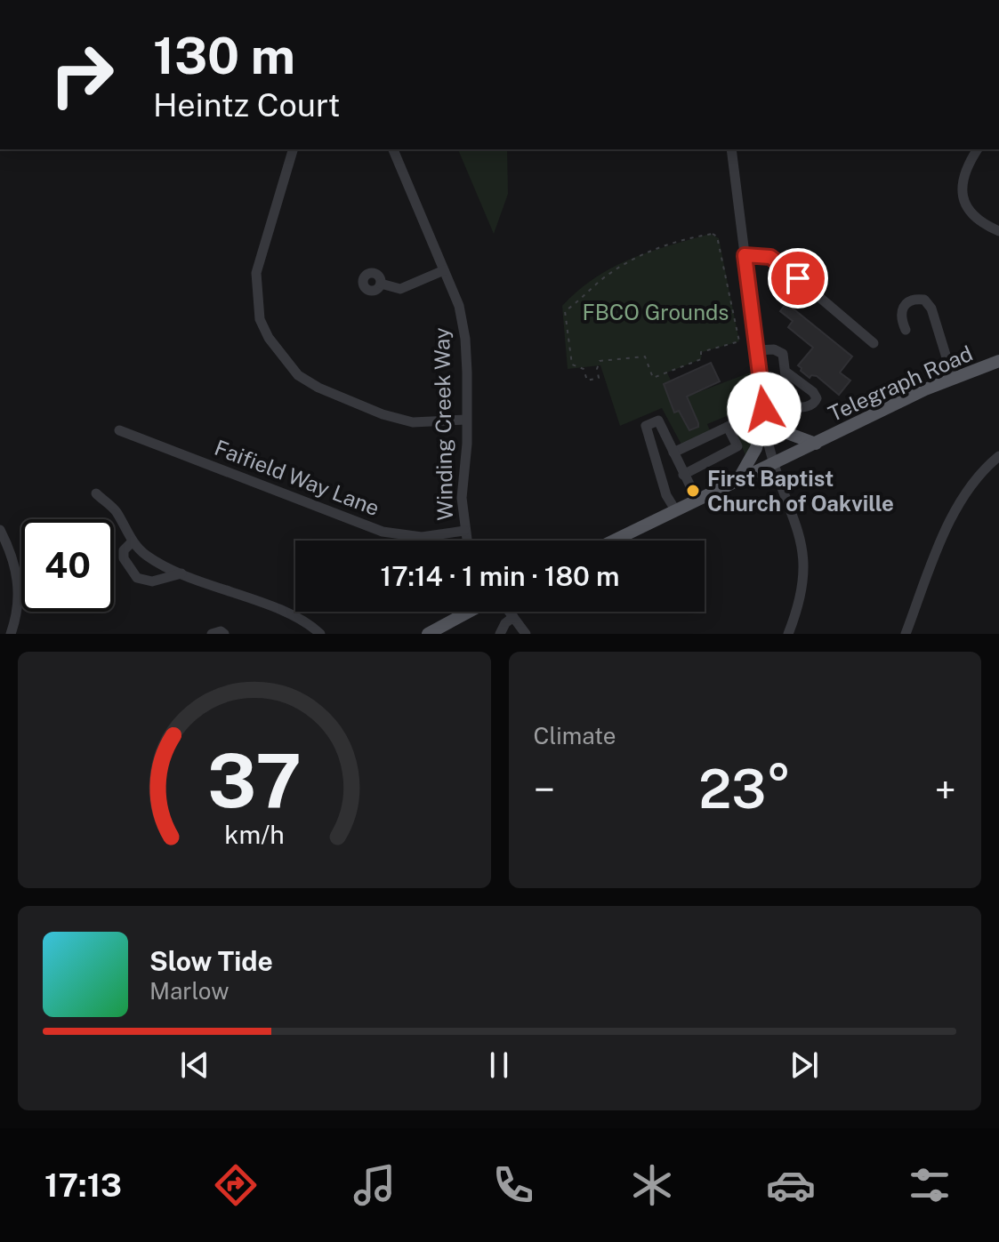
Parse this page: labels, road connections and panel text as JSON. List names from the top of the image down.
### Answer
{
  "streets": {
    "main road": ["Telegraph Road"],
    "street": ["Winding Creek Way", "Faifield Way Lane"]
  },
  "crossings": [
    ["Winding Creek Way", "Faifield Way Lane"]
  ],
  "parks": ["FBCO Grounds"],
  "places": ["First Baptist Church of Oakville"],
  "page": {
    "turn": ["130 m", "Heintz Court"],
    "limit": "40",
    "trip": "17:14 · 1 min · 180 m",
    "tile": "Climate",
    "heat": ["−", "23°", "+"],
    "song": ["Slow Tide", "Marlow"],
    "tabs": "17:13",
    "gauge": ["37", "km/h"]
  }
}
